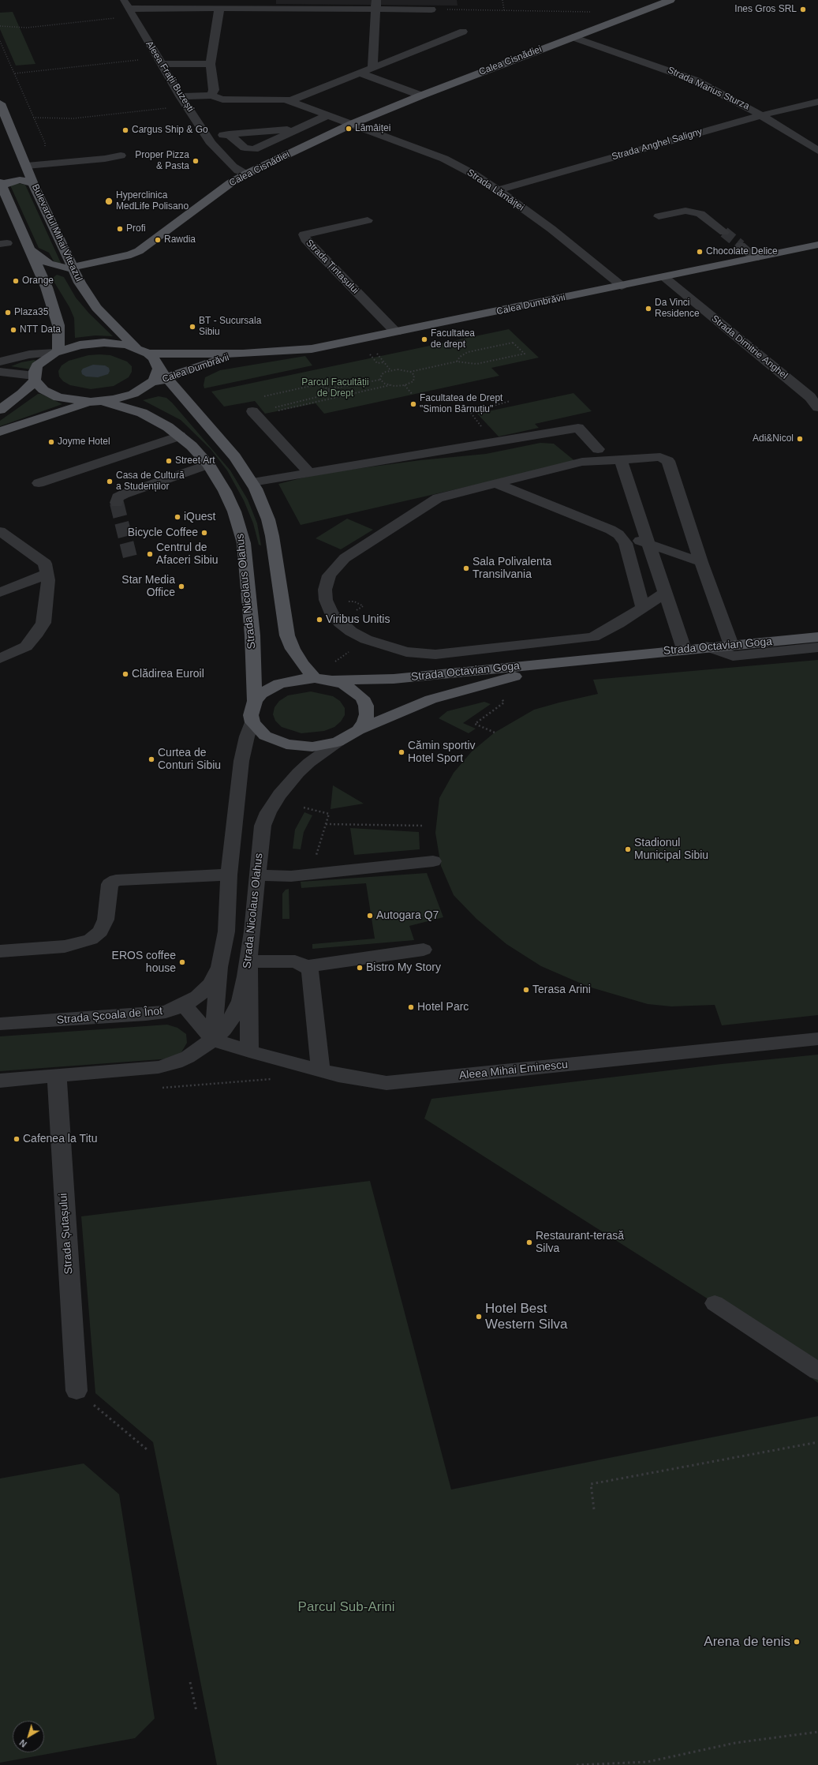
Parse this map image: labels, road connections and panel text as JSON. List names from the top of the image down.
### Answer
{
  "streets": {
    "main road": [
      "Calea Cisnădiei",
      "Bulevardul Mihai Viteazul",
      "Calea Dumbrăvii",
      "Strada Nicolaus Olahus",
      "Strada Octavian Goga"
    ],
    "street": [
      "Aleea Frații Buzești",
      "Strada Marius Sturza",
      "Strada Anghel Saligny",
      "Strada Lămâiței",
      "Strada Țintașului",
      "Strada Dimitrie Anghel",
      "Strada Școala de Înot",
      "Aleea Mihai Eminescu",
      "Strada Șutașului"
    ]
  },
  "crossings": [
    ["Calea Cisnădiei", "Aleea Frații Buzești"],
    ["Calea Cisnădiei", "Strada Marius Sturza"],
    ["Calea Cisnădiei", "Strada Lămâiței"],
    ["Calea Cisnădiei", "Bulevardul Mihai Viteazul"],
    ["Strada Marius Sturza", "Strada Anghel Saligny"],
    ["Strada Anghel Saligny", "Strada Lămâiței"],
    ["Strada Lămâiței", "Calea Dumbrăvii"],
    ["Strada Țintașului", "Calea Dumbrăvii"],
    ["Calea Dumbrăvii", "Strada Dimitrie Anghel"],
    ["Strada Nicolaus Olahus", "Strada Octavian Goga"],
    ["Strada Nicolaus Olahus", "Aleea Mihai Eminescu"],
    ["Strada Nicolaus Olahus", "Strada Șutașului"]
  ],
  "parks": ["Parcul Facultății de Drept", "Parcul Sub-Arini"],
  "places": [
    "Ines Gros SRL",
    "Lămâiței",
    "Cargus Ship & Go",
    "Proper Pizza & Pasta",
    "Hyperclinica MedLife Polisano",
    "Profi",
    "Rawdia",
    "Chocolate Delice",
    "Orange",
    "Da Vinci Residence",
    "Plaza35",
    "BT - Sucursala Sibiu",
    "NTT Data",
    "Facultatea de drept",
    "Facultatea de Drept \"Simion Bărnuțiu\"",
    "Adi&Nicol",
    "Joyme Hotel",
    "Street Art",
    "Casa de Cultură a Studenților",
    "iQuest",
    "Bicycle Coffee",
    "Centrul de Afaceri Sibiu",
    "Sala Polivalenta Transilvania",
    "Star Media Office",
    "Viribus Unitis",
    "Clădirea Euroil",
    "Cămin sportiv Hotel Sport",
    "Curtea de Conturi Sibiu",
    "Stadionul Municipal Sibiu",
    "Autogara Q7",
    "EROS coffee house",
    "Bistro My Story",
    "Terasa Arini",
    "Hotel Parc",
    "Cafenea la Titu",
    "Restaurant-terasă Silva",
    "Hotel Best Western Silva",
    "Arena de tenis"
  ],
  "north": "bottom left"
}
